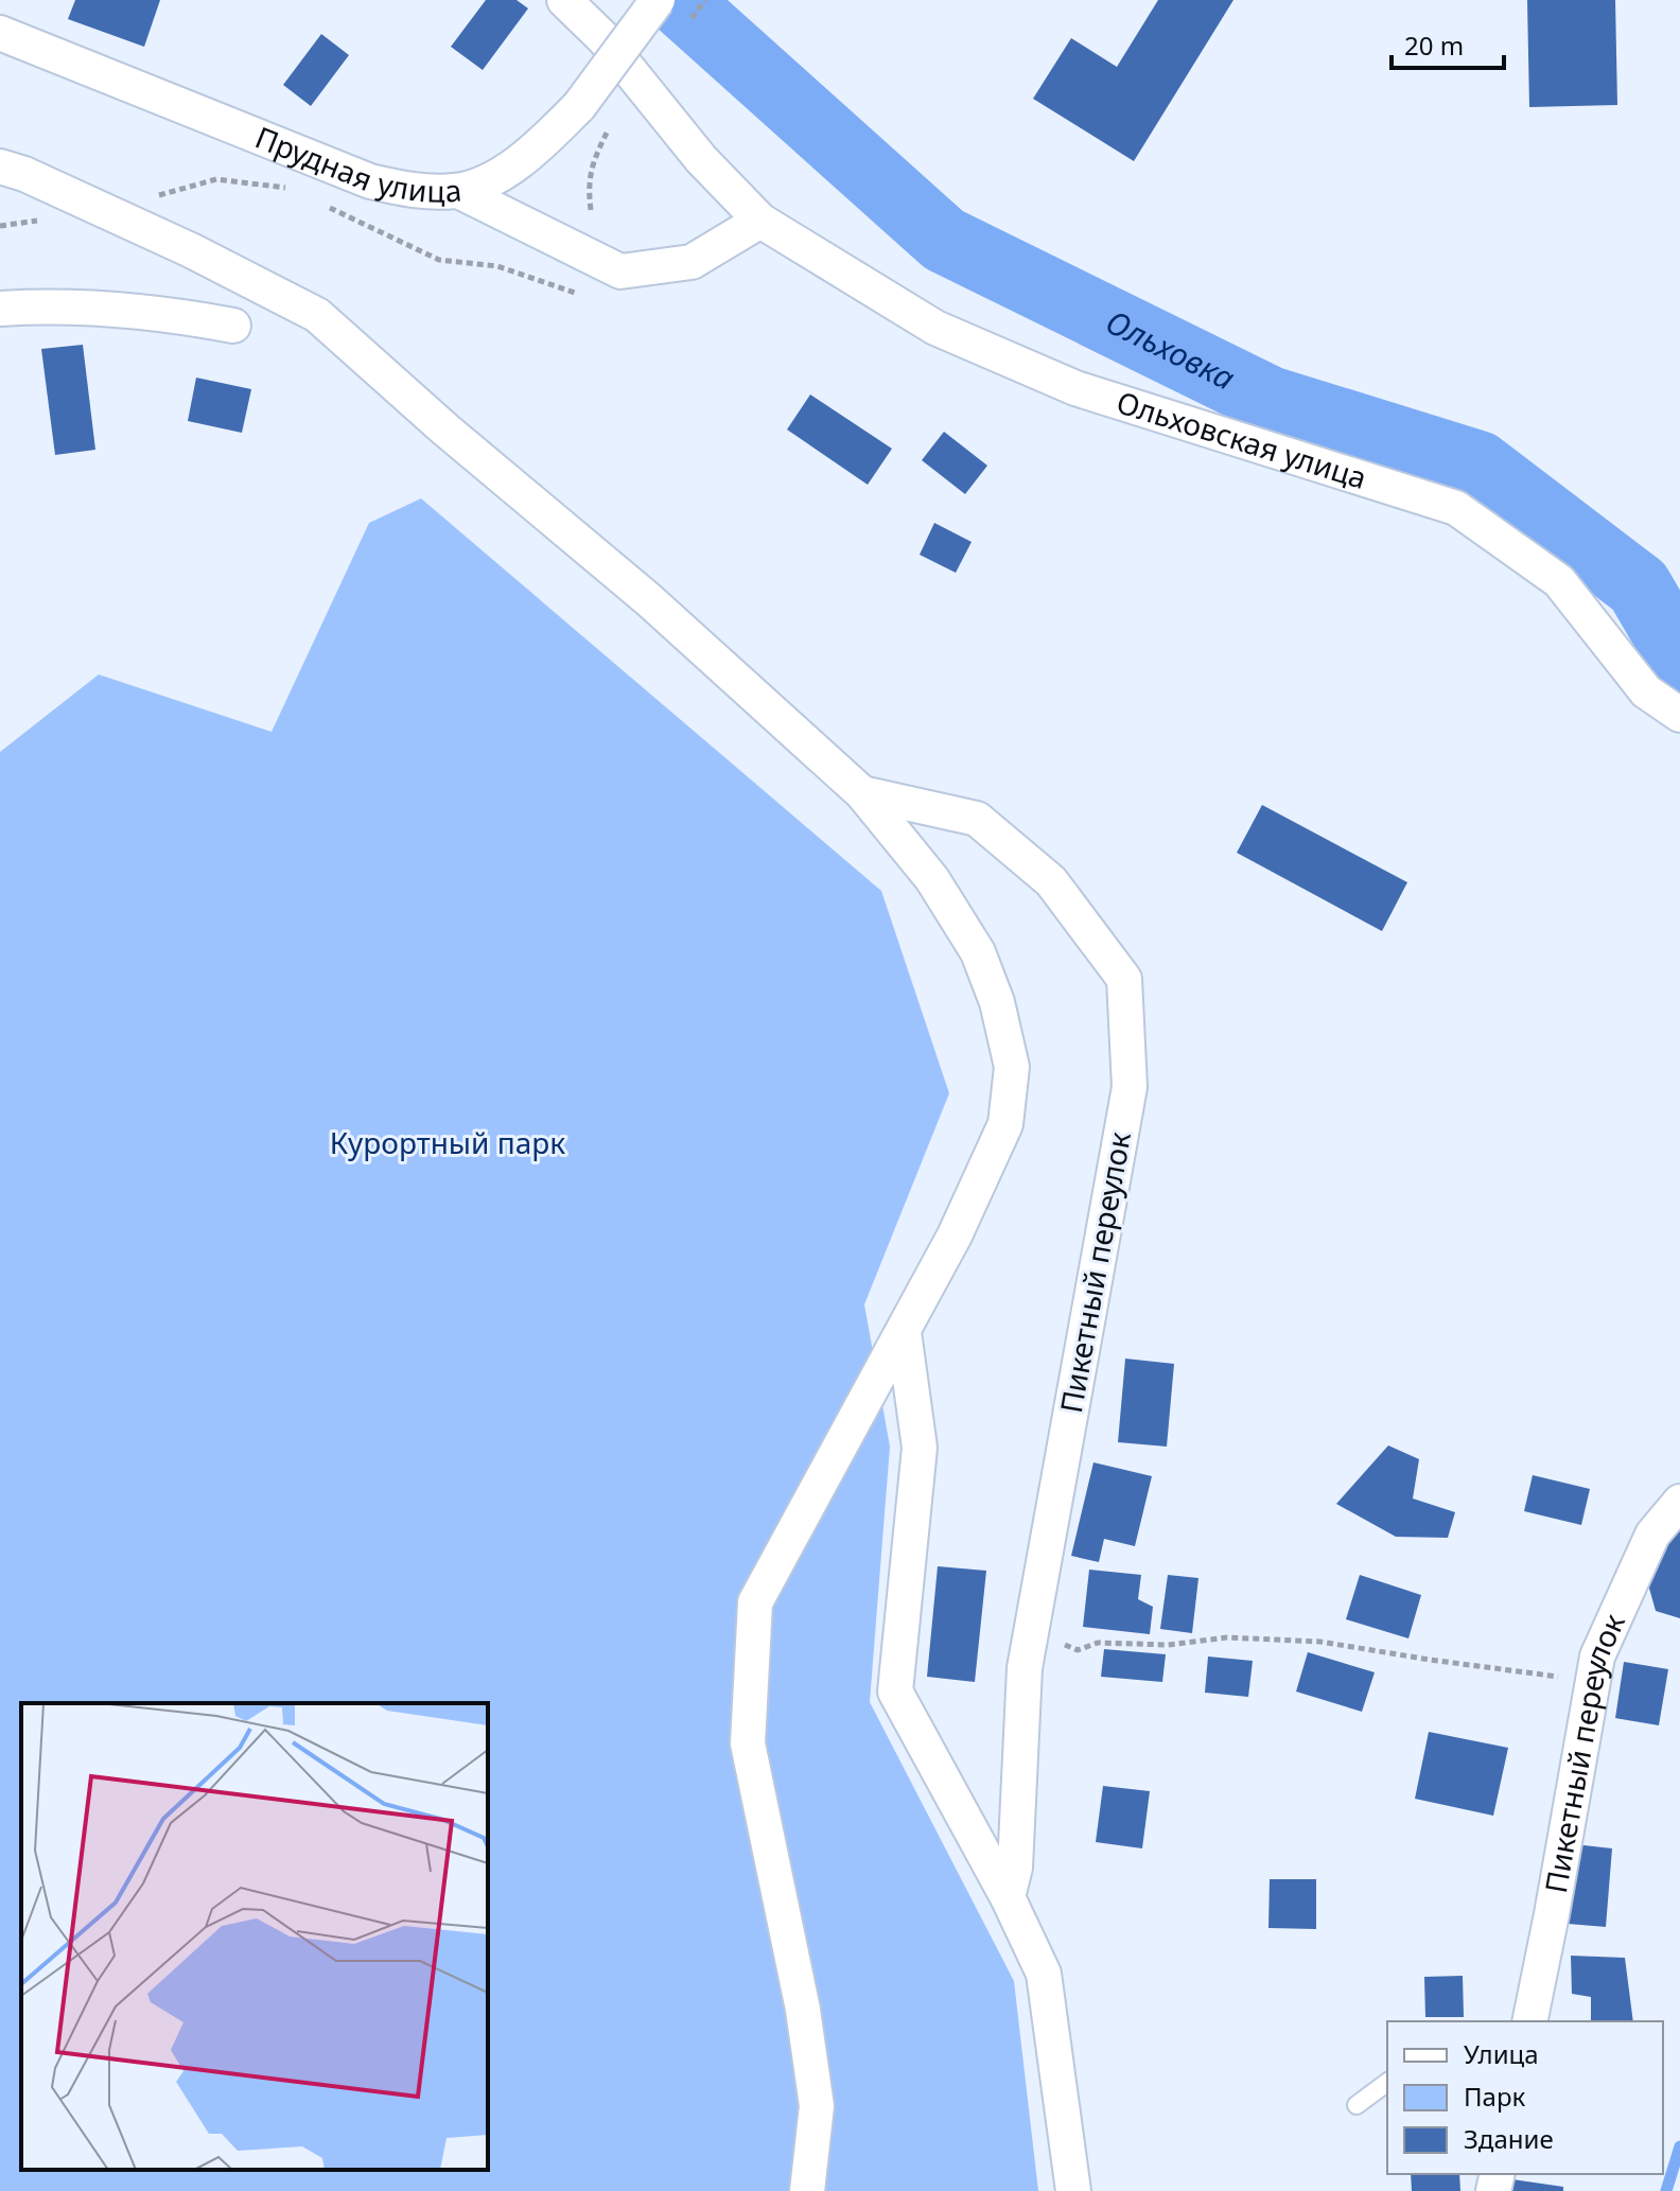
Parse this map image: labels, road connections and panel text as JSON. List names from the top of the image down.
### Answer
{
  "streets": {
    "street": ["Прудная улица", "Ольховская улица", "Пикетный переулок"]
  },
  "water": ["Ольховка"],
  "parks": ["Курортный парк"],
  "legend": ["Улица", "Парк", "Здание"],
  "scale_bar": "20 m"
}
